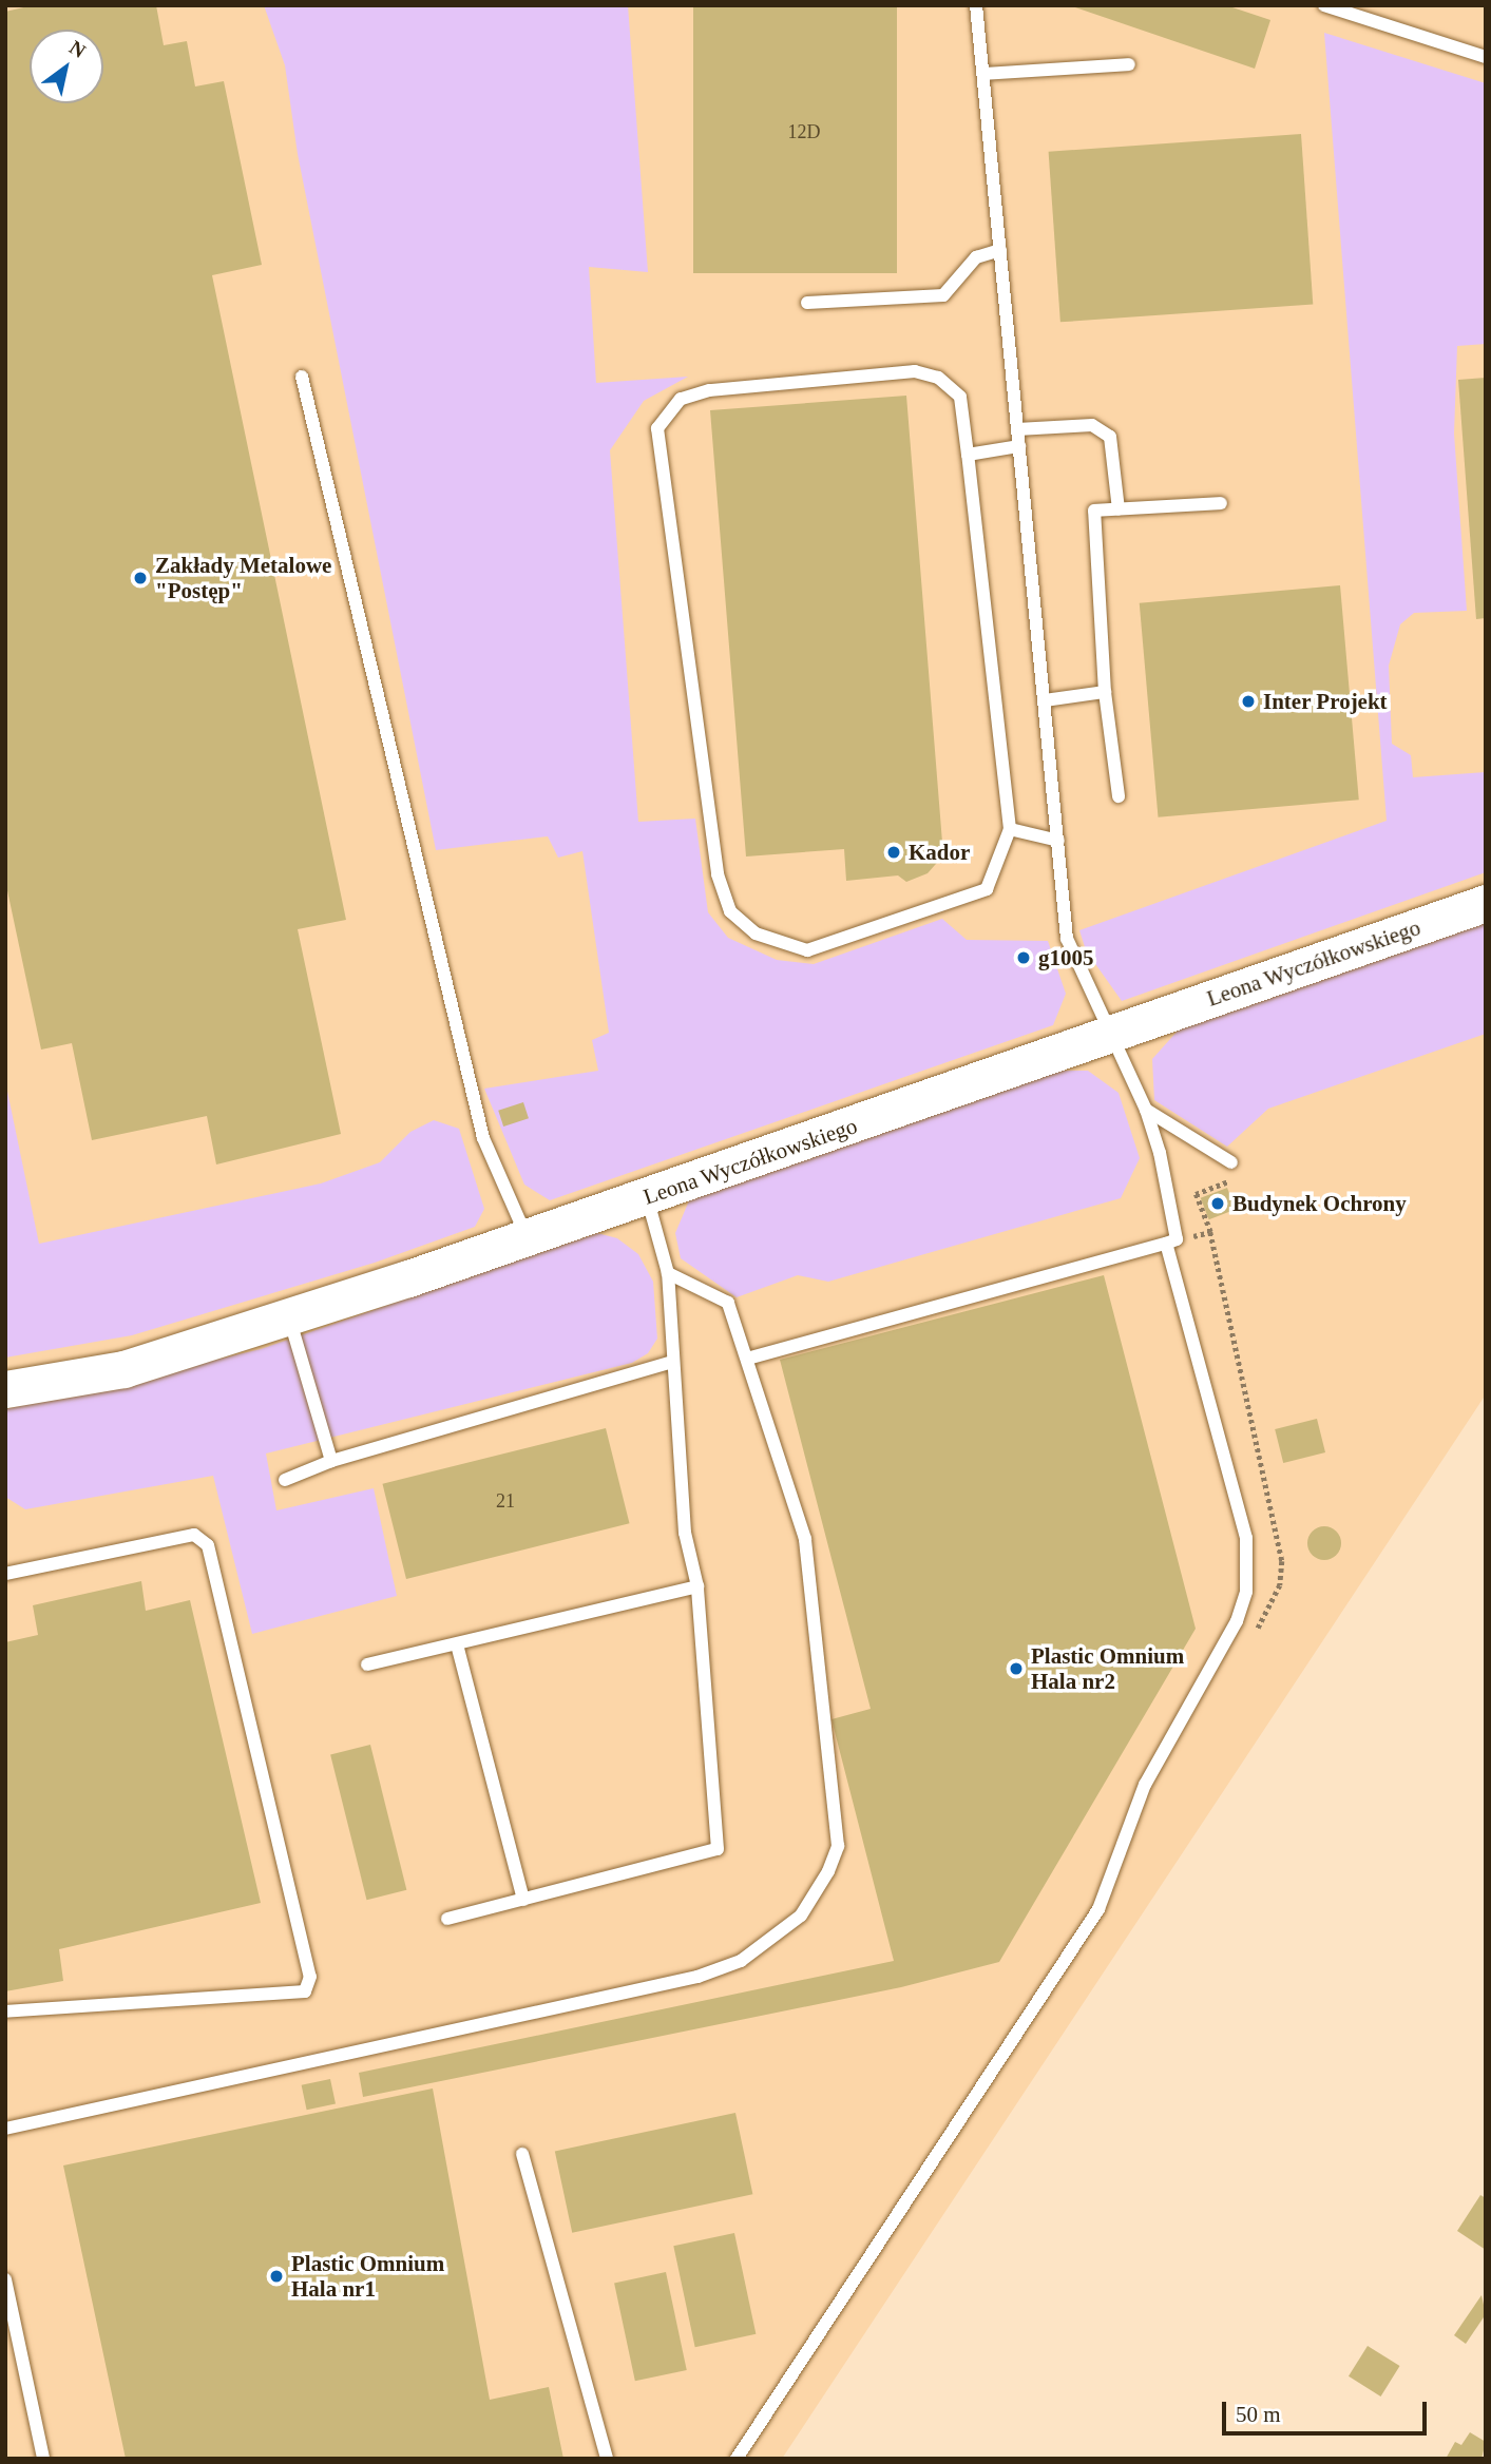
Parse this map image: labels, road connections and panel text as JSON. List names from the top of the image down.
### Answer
{
  "streets": {
    "street": ["Leona Wyczółkowskiego"]
  },
  "places": [
    "Zakłady Metalowe \"Postęp\"",
    "Inter Projekt",
    "Kador",
    "g1005",
    "Budynek Ochrony",
    "Plastic Omnium Hala nr2",
    "Plastic Omnium Hala nr1"
  ],
  "house_numbers": ["12D", "21"],
  "scale_bar": "50 m",
  "north": "top right"
}
